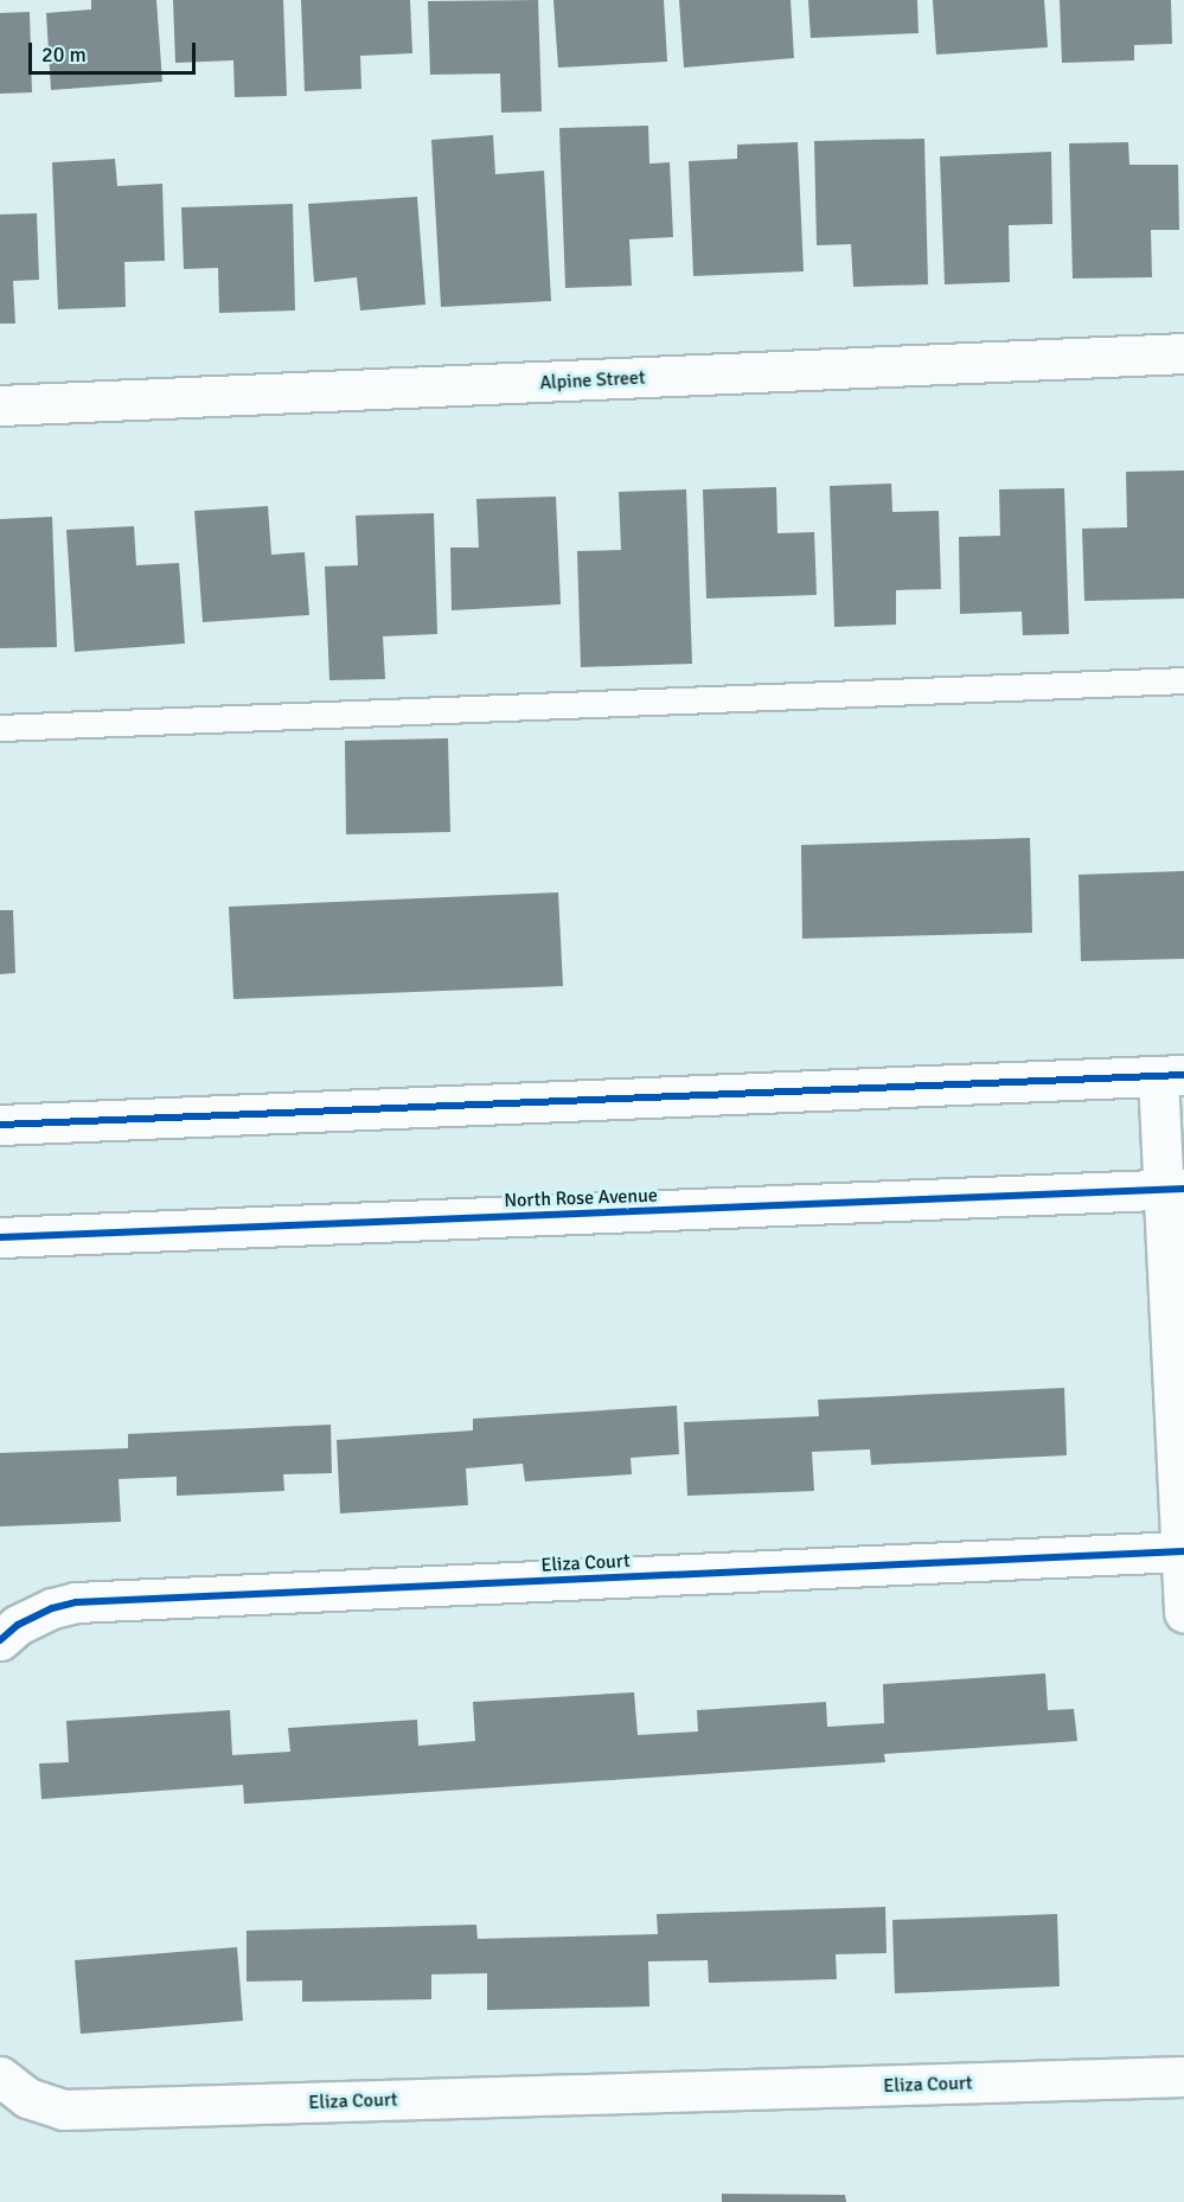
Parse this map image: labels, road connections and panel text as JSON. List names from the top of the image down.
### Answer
{
  "streets": {
    "street": ["Alpine Street", "North Rose Avenue", "Eliza Court"]
  },
  "scale_bar": "20 m"
}
